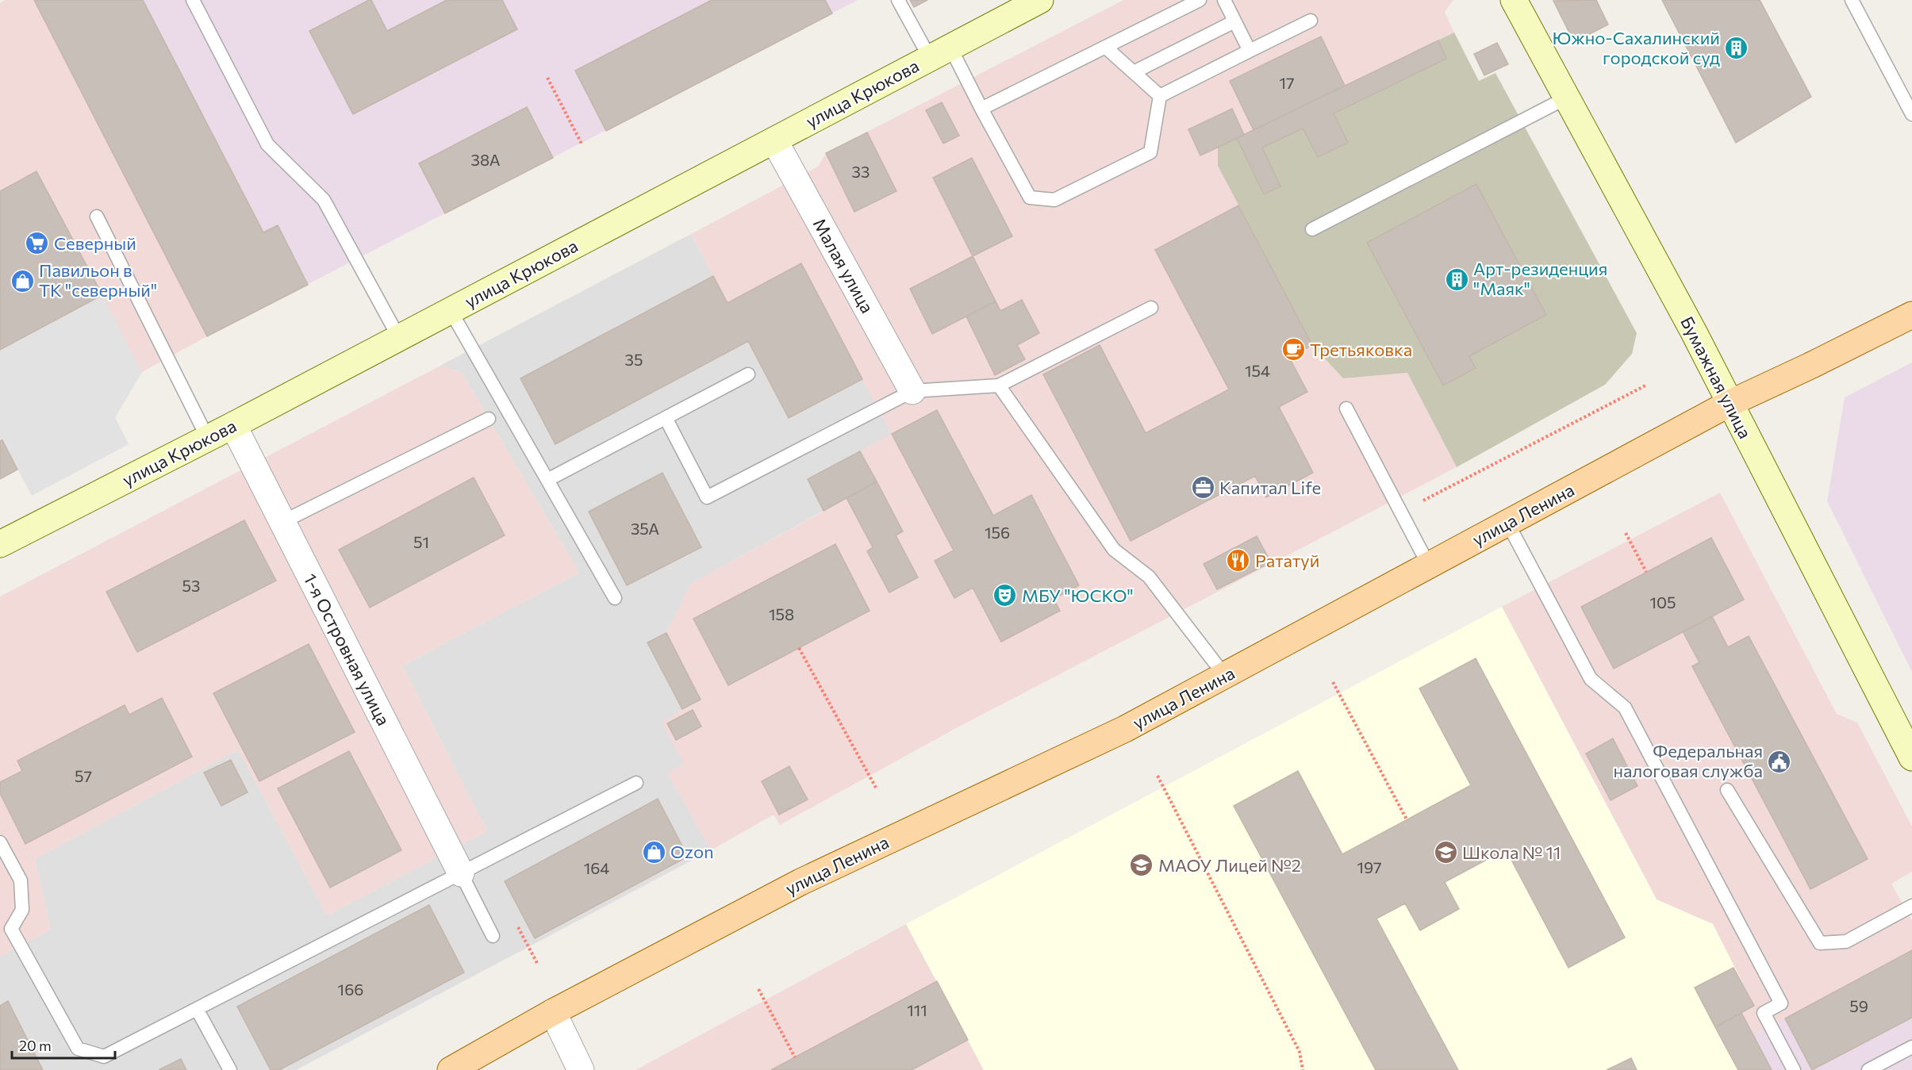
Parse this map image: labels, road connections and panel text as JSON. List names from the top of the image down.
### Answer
{
  "streets": {
    "main road": ["улица Ленина"],
    "street": [
      "улица Крюкова",
      "Малая улица",
      "Бумажная улица",
      "1-я Островная улица"
    ]
  },
  "crossings": [
    ["улица Крюкова", "Малая улица"],
    ["улица Крюкова", "1-я Островная улица"],
    ["Бумажная улица", "улица Ленина"]
  ],
  "places": {
    "building": ["Южно-Сахалинский городской суд", "Арт-резиденция \"Маяк\""],
    "supermarket": ["Северный"],
    "shop": ["Павильон в ТК \"северный\"", "Ozon"],
    "cafe": ["Третьяковка"],
    "office": ["Капитал Life"],
    "restaurant": ["Рататуй"],
    "theatre": ["МБУ \"ЮСКО\""],
    "public building": ["Федеральная налоговая служба"],
    "school or university": ["Школа № 11", "МАОУ Лицей №2"]
  },
  "house_numbers": [
    "17",
    "38А",
    "33",
    "35",
    "154",
    "35А",
    "156",
    "51",
    "53",
    "105",
    "158",
    "57",
    "197",
    "164",
    "166",
    "59",
    "111"
  ],
  "scale_bar": "20 m"
}
